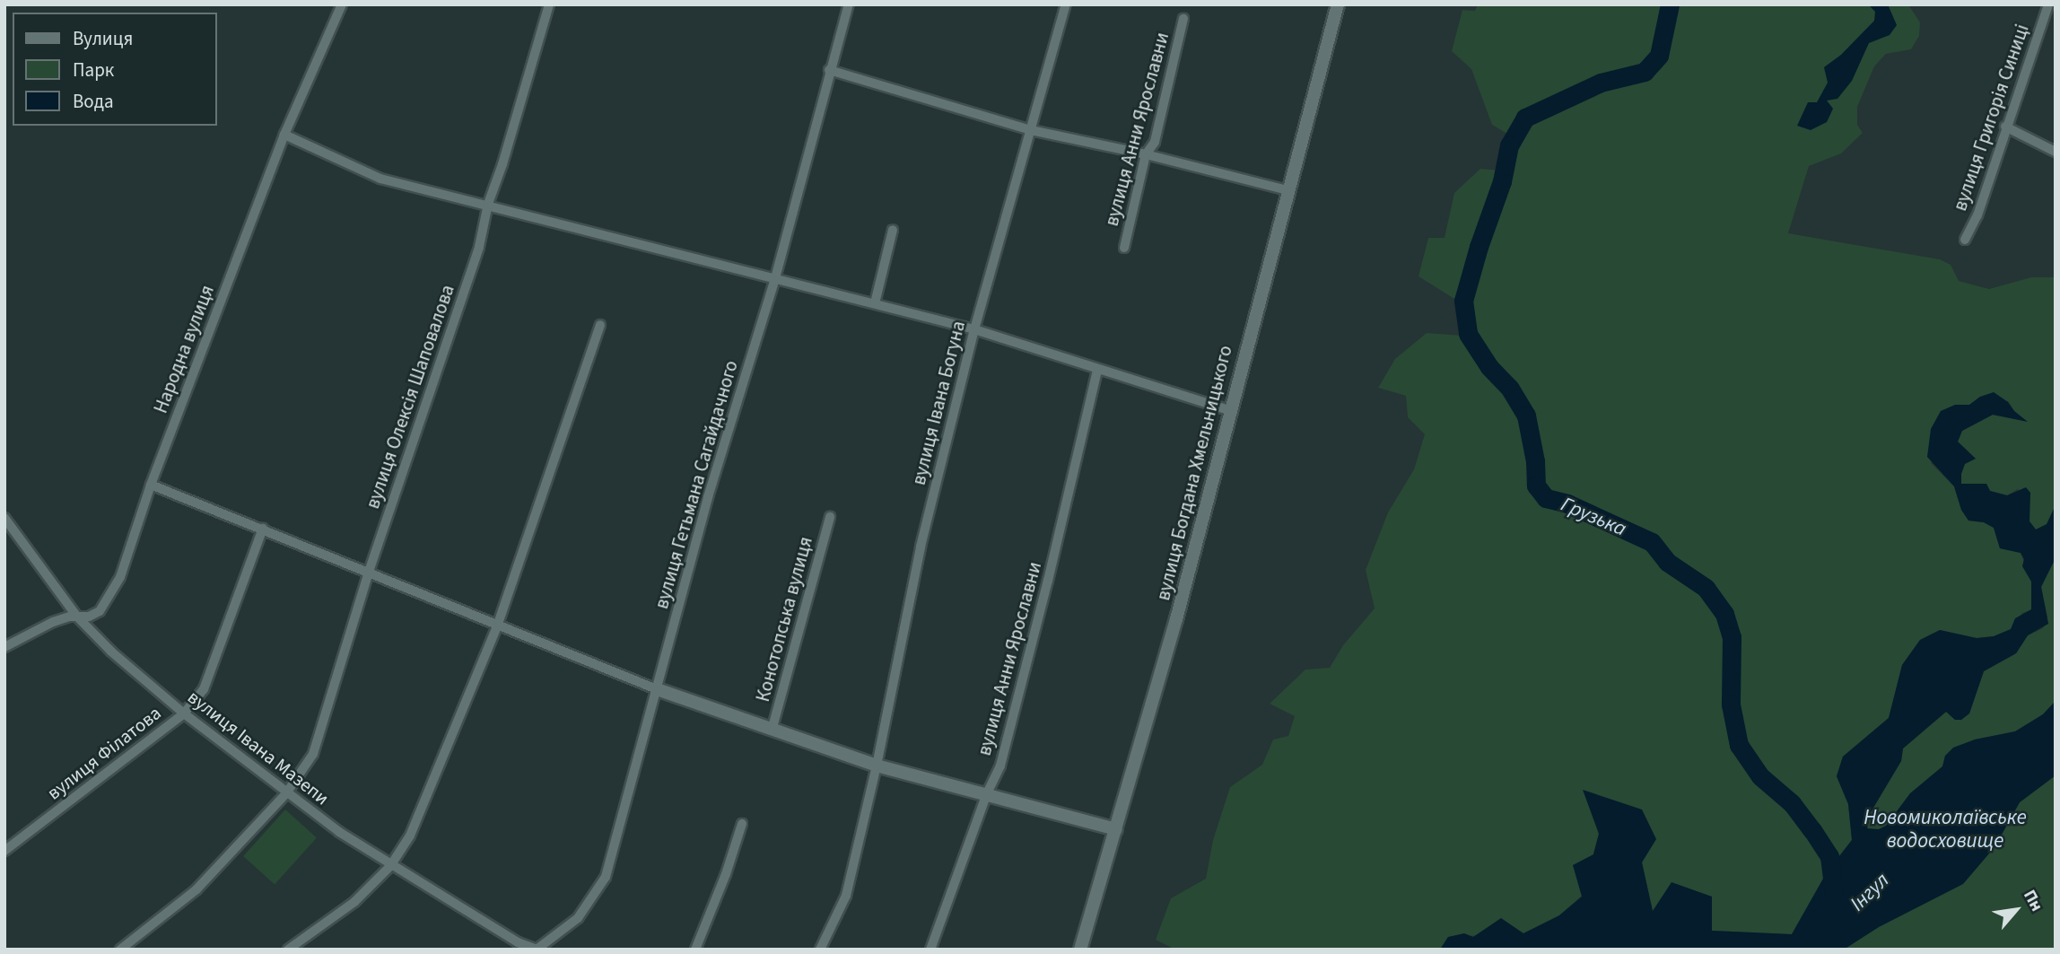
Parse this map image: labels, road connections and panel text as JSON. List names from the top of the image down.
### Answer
{
  "streets": {
    "street": [
      "вулиця Григорія Синиці",
      "вулиця Анни Ярославни",
      "Народна вулиця",
      "вулиця Олексія Шаповалова",
      "вулиця Івана Богуна",
      "вулиця Богдана Хмельницького",
      "вулиця Гетьмана Сагайдачного",
      "Конотопська вулиця",
      "вулиця Івана Мазепи",
      "вулиця Філатова"
    ]
  },
  "crossings": [
    ["Народна вулиця", "вулиця Івана Мазепи"],
    ["вулиця Олексія Шаповалова", "вулиця Івана Мазепи"],
    ["вулиця Гетьмана Сагайдачного", "вулиця Івана Мазепи"],
    ["вулиця Івана Мазепи", "вулиця Філатова"]
  ],
  "water": ["Грузька", "Новомиколаївське водосховище", "Інгул"],
  "legend": ["Вулиця", "Парк", "Вода"],
  "north": "top right"
}
